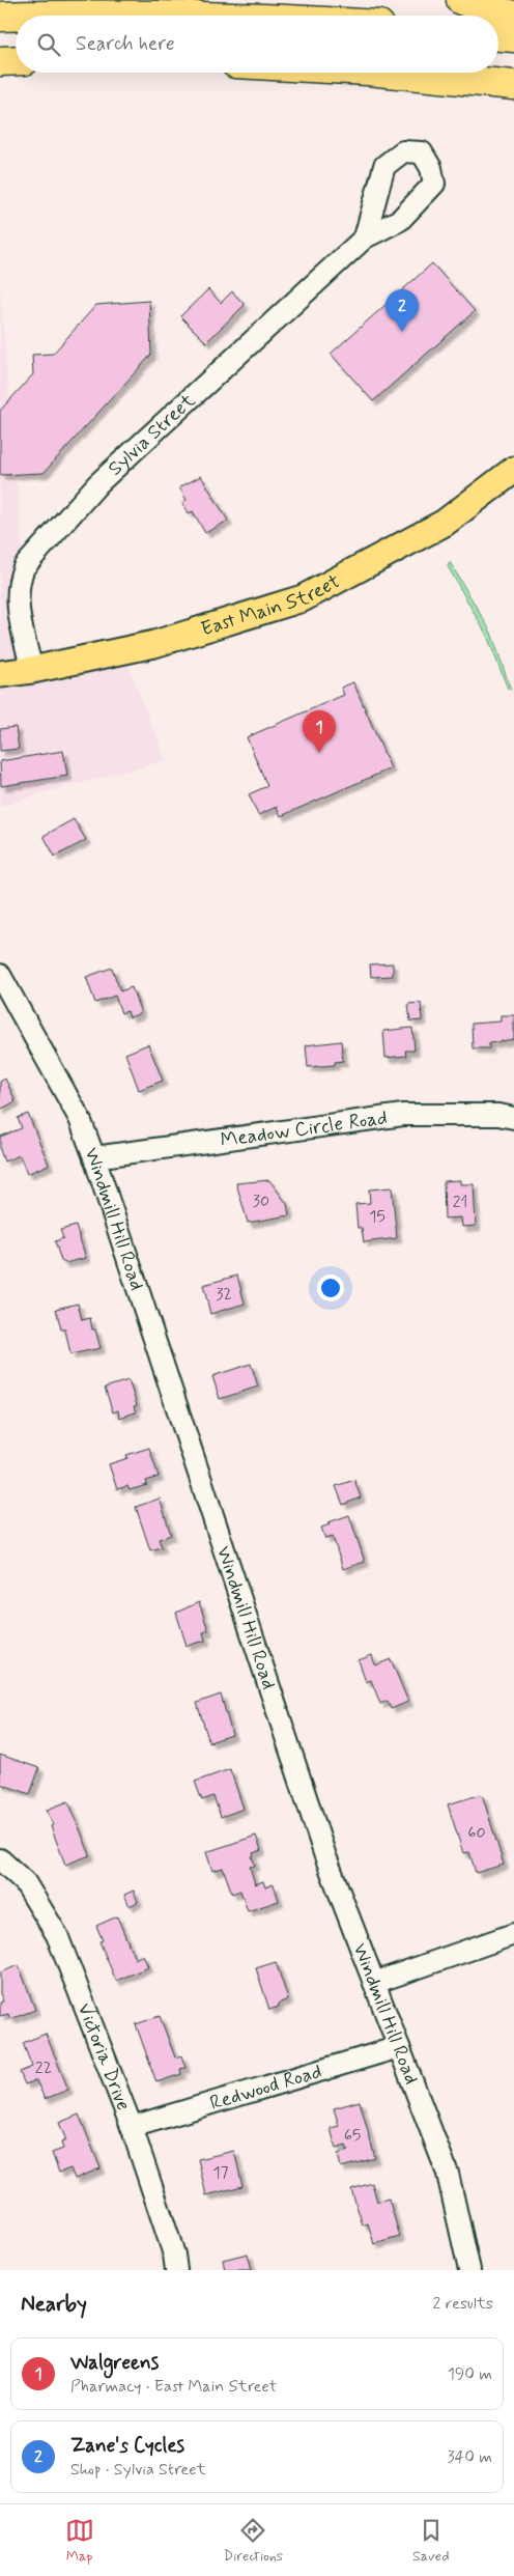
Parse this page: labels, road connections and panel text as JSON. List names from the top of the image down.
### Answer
{
  "streets": {
    "main road": ["East Main Street"],
    "street": [
      "Sylvia Street",
      "Meadow Circle Road",
      "Windmill Hill Road",
      "Victoria Drive",
      "Redwood Road"
    ]
  },
  "crossings": [
    ["Sylvia Street", "East Main Street"],
    ["Meadow Circle Road", "Windmill Hill Road"],
    ["Windmill Hill Road", "Redwood Road"],
    ["Victoria Drive", "Redwood Road"]
  ],
  "house_numbers": [
    "30",
    "21",
    "15",
    "32",
    "60",
    "22",
    "65",
    "17"
  ],
  "page": {
    "search": "Search here",
    "pins": ["2", "1"],
    "heading": ["Nearby", "2 results"],
    "list": [
      {
        "mark": "1",
        "name": "Walgreens",
        "note": "Pharmacy · East Main Street",
        "value": "190 m"
      },
      {
        "mark": "2",
        "name": "Zane's Cycles",
        "note": "Shop · Sylvia Street",
        "value": "340 m"
      }
    ],
    "nav": ["Map", "Directions", "Saved"]
  }
}
